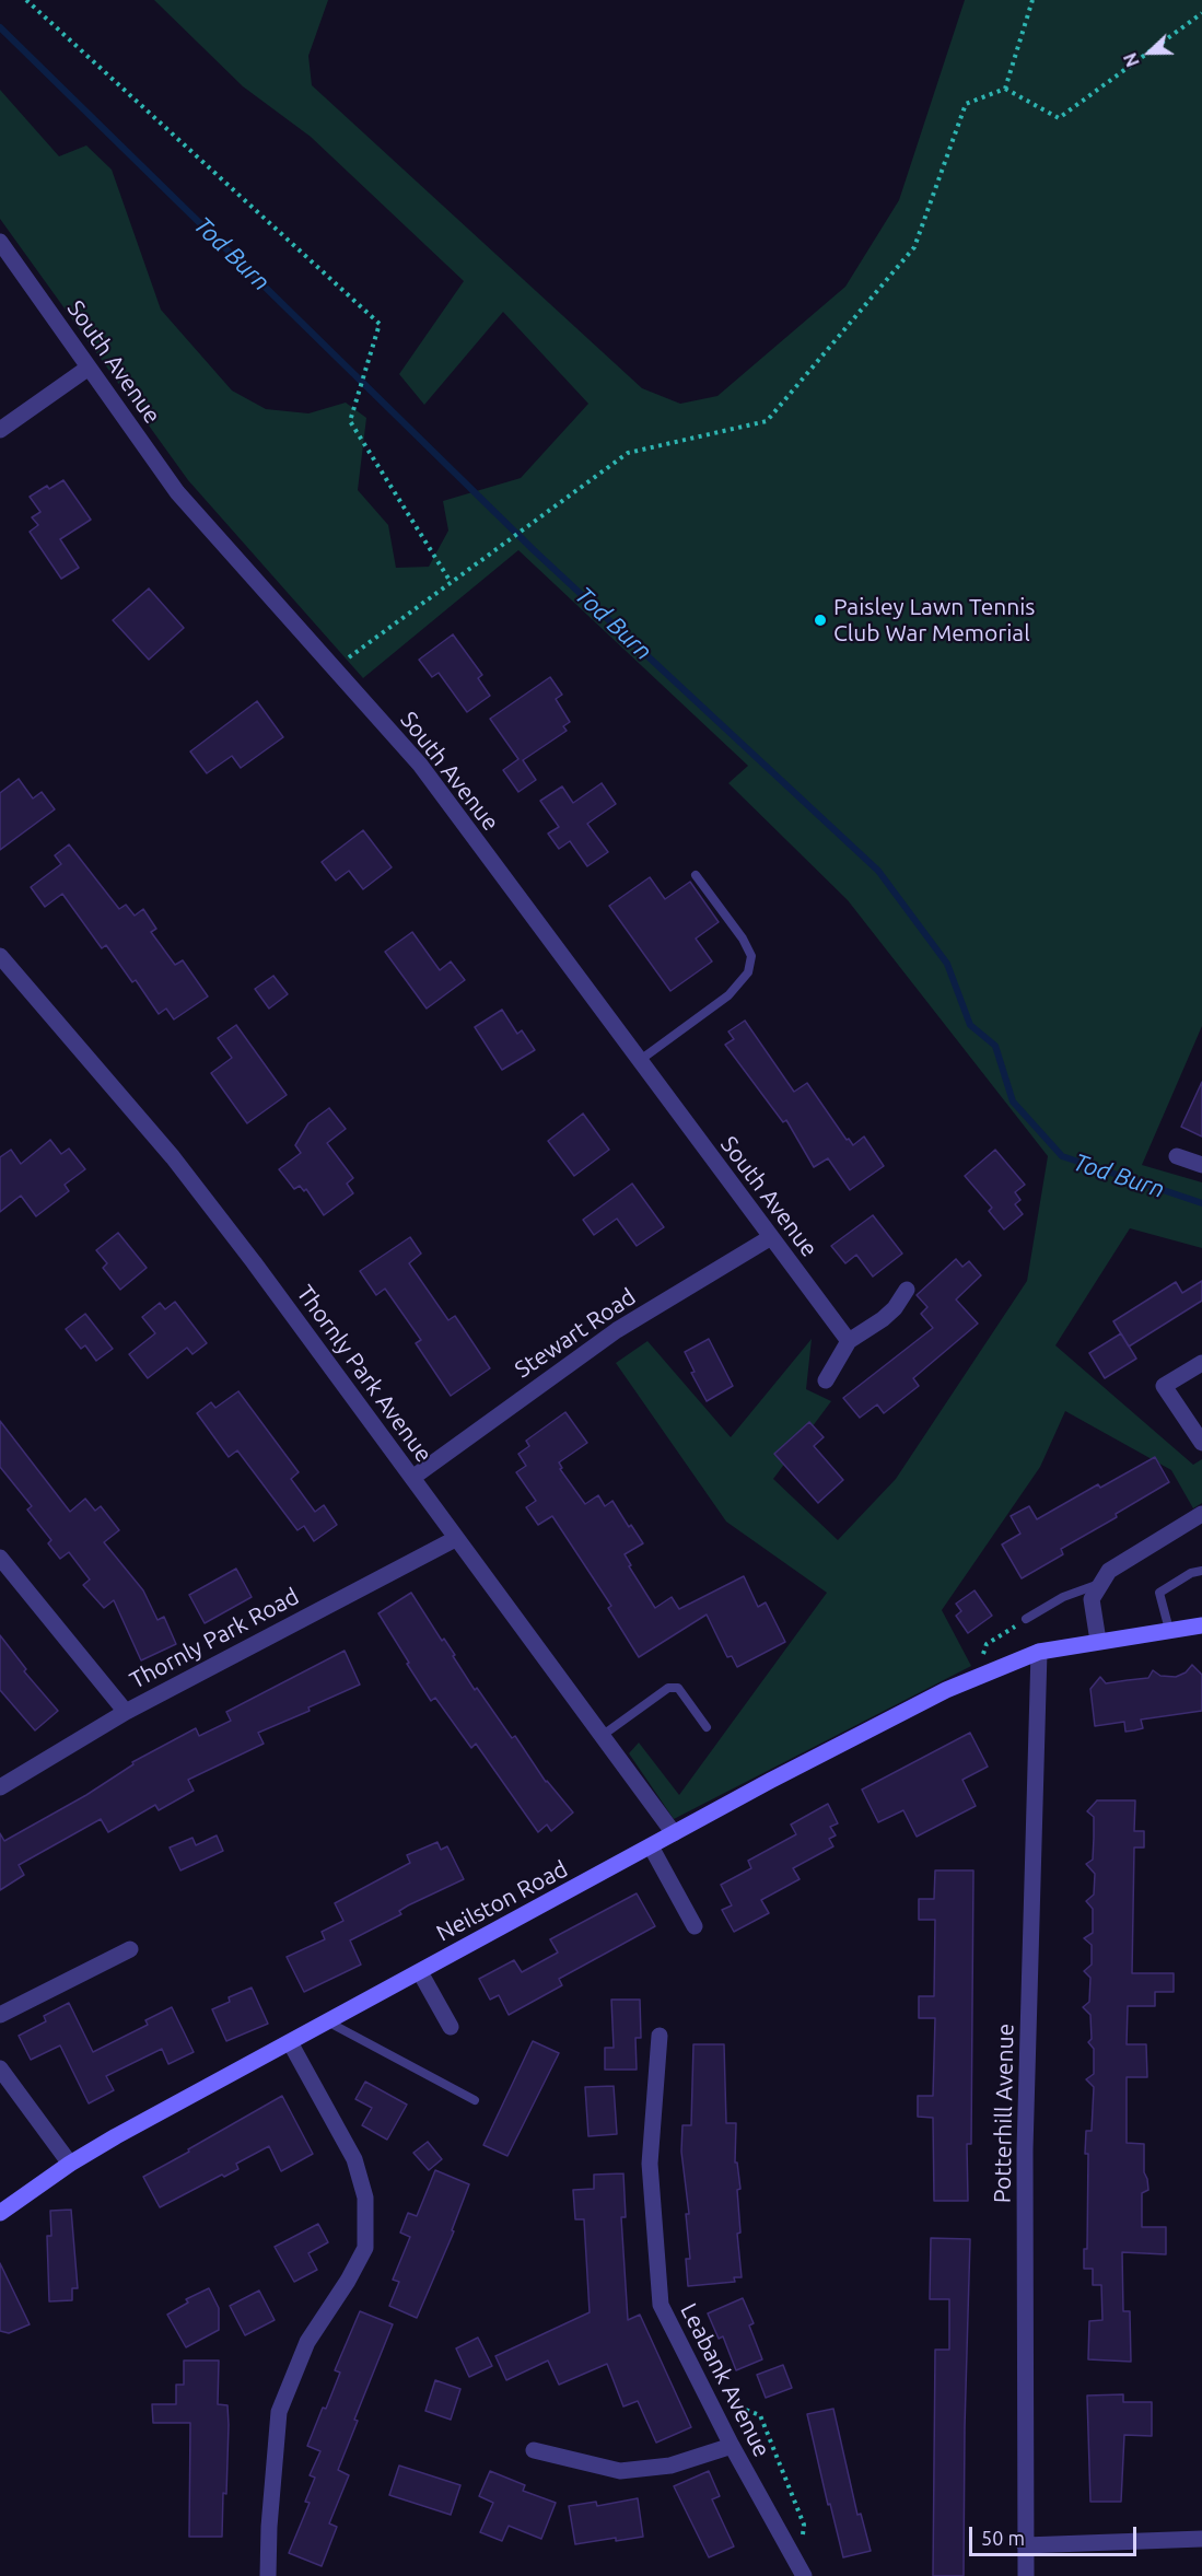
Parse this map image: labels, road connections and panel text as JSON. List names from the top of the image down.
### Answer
{
  "streets": {
    "main road": ["Neilston Road"],
    "street": [
      "South Avenue",
      "Stewart Road",
      "Thornly Park Avenue",
      "Thornly Park Road",
      "Potterhill Avenue",
      "Leabank Avenue"
    ]
  },
  "crossings": [
    ["South Avenue", "Stewart Road"],
    ["Stewart Road", "Thornly Park Avenue"],
    ["Thornly Park Avenue", "Thornly Park Road"],
    ["Thornly Park Avenue", "Neilston Road"],
    ["Neilston Road", "Potterhill Avenue"]
  ],
  "water": ["Tod Burn"],
  "places": ["Paisley Lawn Tennis Club War Memorial"],
  "scale_bar": "50 m",
  "north": "left"
}
